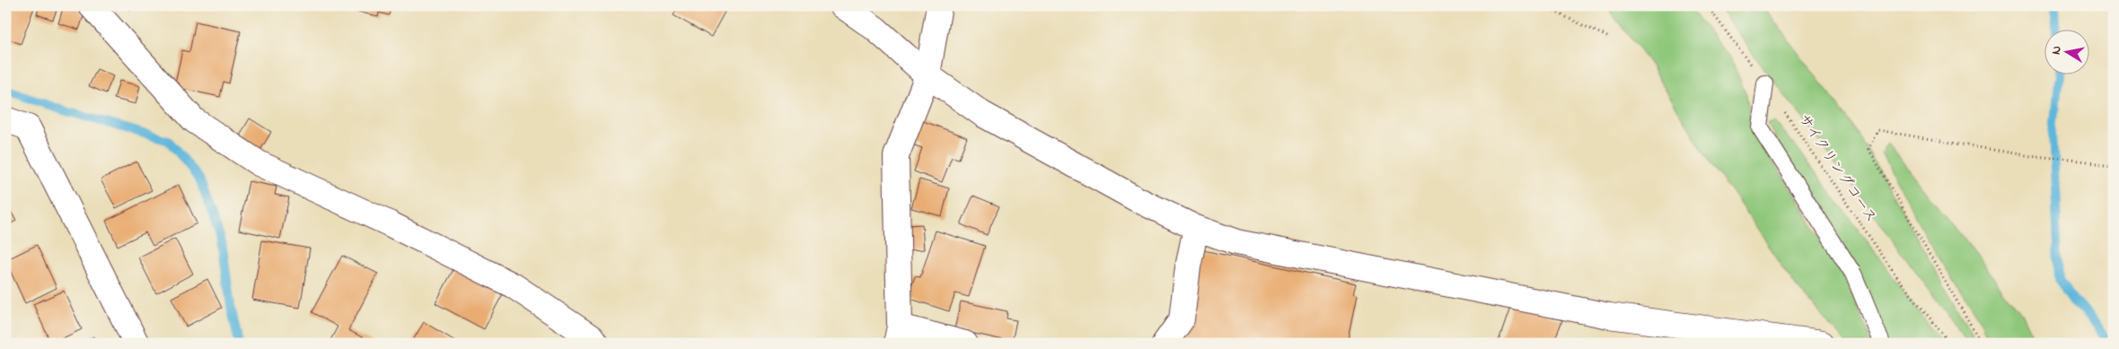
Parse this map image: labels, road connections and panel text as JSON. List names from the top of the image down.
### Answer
{
  "streets": {
    "path": ["サイクリングコース"]
  },
  "north": "left"
}
